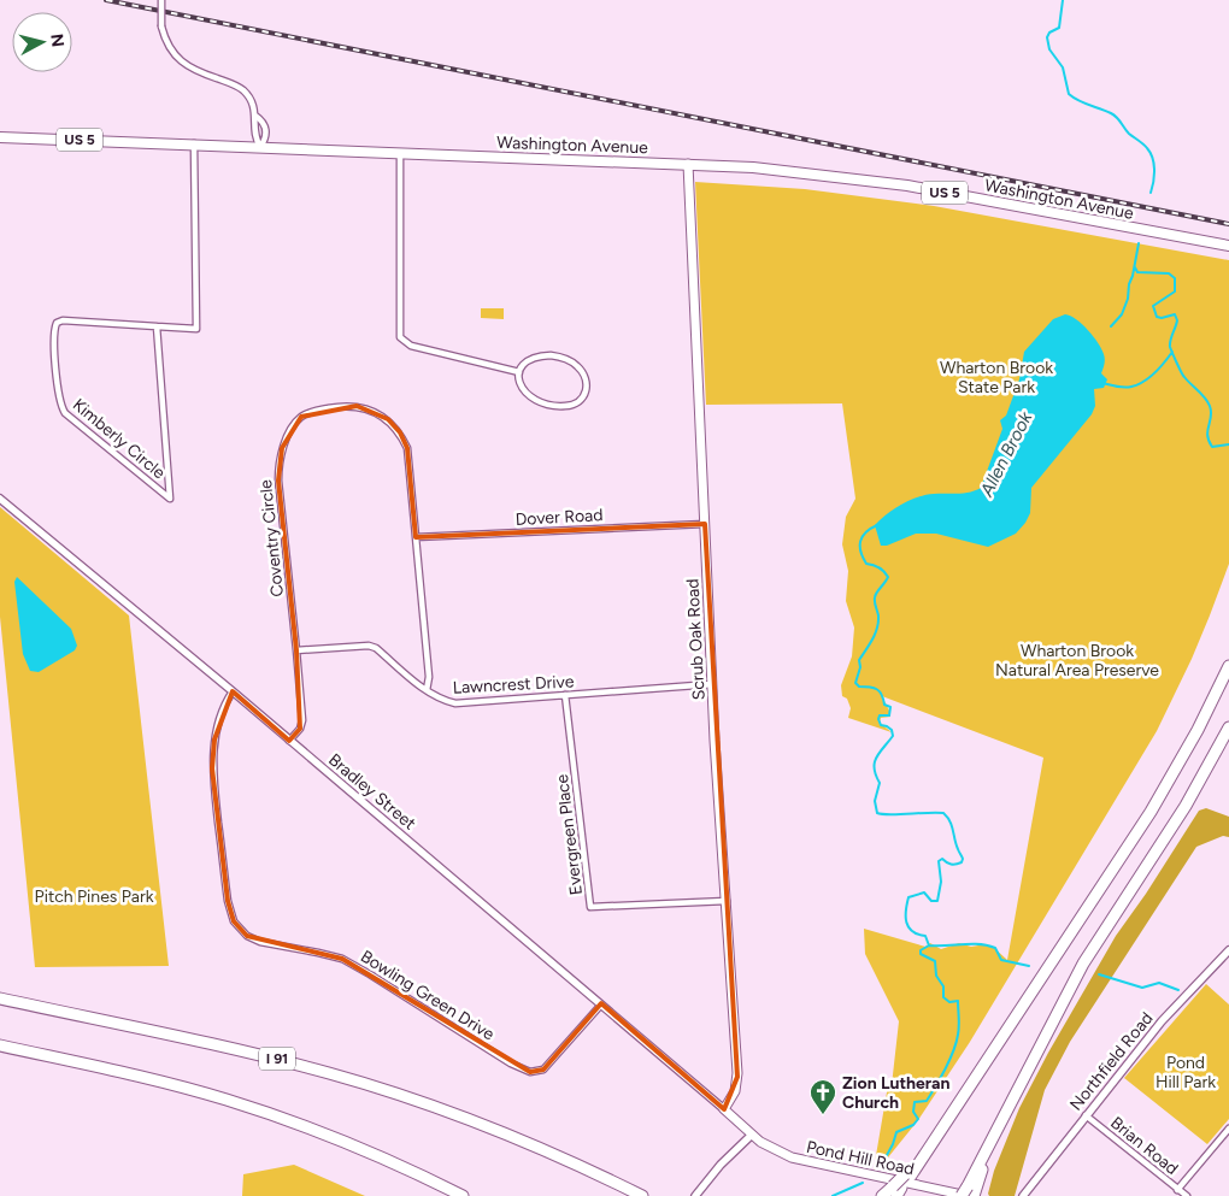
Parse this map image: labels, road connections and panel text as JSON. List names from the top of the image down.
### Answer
{
  "streets": {
    "highway": ["I 91"],
    "main road": [
      "US 5",
      "Washington Avenue",
      "Scrub Oak Road",
      "Pond Hill Road"
    ],
    "street": [
      "Kimberly Circle",
      "Dover Road",
      "Coventry Circle",
      "Lawncrest Drive",
      "Bradley Street",
      "Evergreen Place",
      "Bowling Green Drive",
      "Northfield Road",
      "Brian Road"
    ]
  },
  "crossings": [
    ["Washington Avenue", "Kimberly Circle"],
    ["Washington Avenue", "Scrub Oak Road"],
    ["Dover Road", "Coventry Circle"],
    ["Dover Road", "Scrub Oak Road"],
    ["Coventry Circle", "Lawncrest Drive"],
    ["Coventry Circle", "Bradley Street"],
    ["Scrub Oak Road", "Lawncrest Drive"],
    ["Scrub Oak Road", "Bradley Street"],
    ["Scrub Oak Road", "Evergreen Place"],
    ["Scrub Oak Road", "Pond Hill Road"],
    ["Lawncrest Drive", "Evergreen Place"],
    ["Bradley Street", "Bowling Green Drive"],
    ["Bradley Street", "Pond Hill Road"],
    ["Northfield Road", "Brian Road"]
  ],
  "water": ["Allen Brook"],
  "parks": [
    "Wharton Brook State Park",
    "Wharton Brook Natural Area Preserve",
    "Pitch Pines Park",
    "Pond Hill Park"
  ],
  "places": {
    "church": ["Zion Lutheran Church"]
  },
  "north": "right"
}
